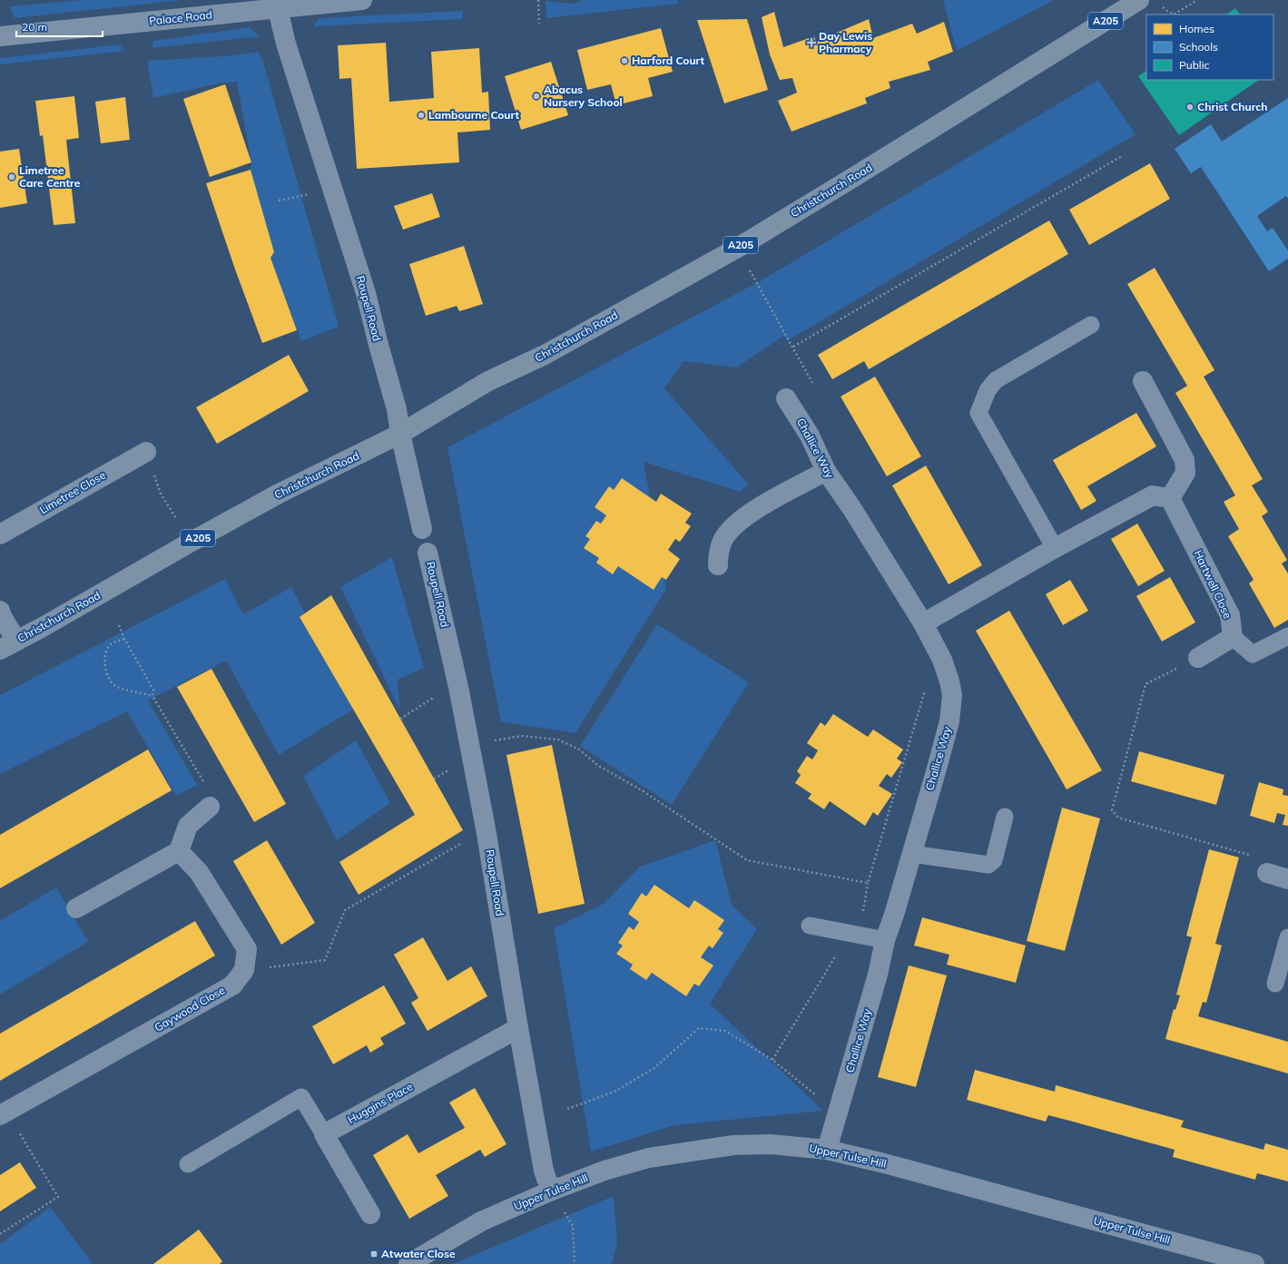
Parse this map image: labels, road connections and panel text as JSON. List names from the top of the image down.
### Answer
{
  "streets": {
    "highway": ["A205", "Christchurch Road"],
    "street": [
      "Palace Road",
      "Roupell Road",
      "Challice Way",
      "Limetree Close",
      "Hartwell Close",
      "Gaywood Close",
      "Huggins Place",
      "Upper Tulse Hill"
    ]
  },
  "crossings": [
    ["Palace Road", "Roupell Road"],
    ["Christchurch Road", "Roupell Road"],
    ["Roupell Road", "Huggins Place"],
    ["Roupell Road", "Upper Tulse Hill"],
    ["Challice Way", "Upper Tulse Hill"]
  ],
  "places": {
    "health": ["Day Lewis Pharmacy"],
    "other": [
      "Harford Court",
      "Abacus Nursery School",
      "Christ Church",
      "Lambourne Court",
      "Limetree Care Centre"
    ],
    "transit": ["Atwater Close"]
  },
  "legend": ["Homes", "Schools", "Public"],
  "scale_bar": "20 m"
}
